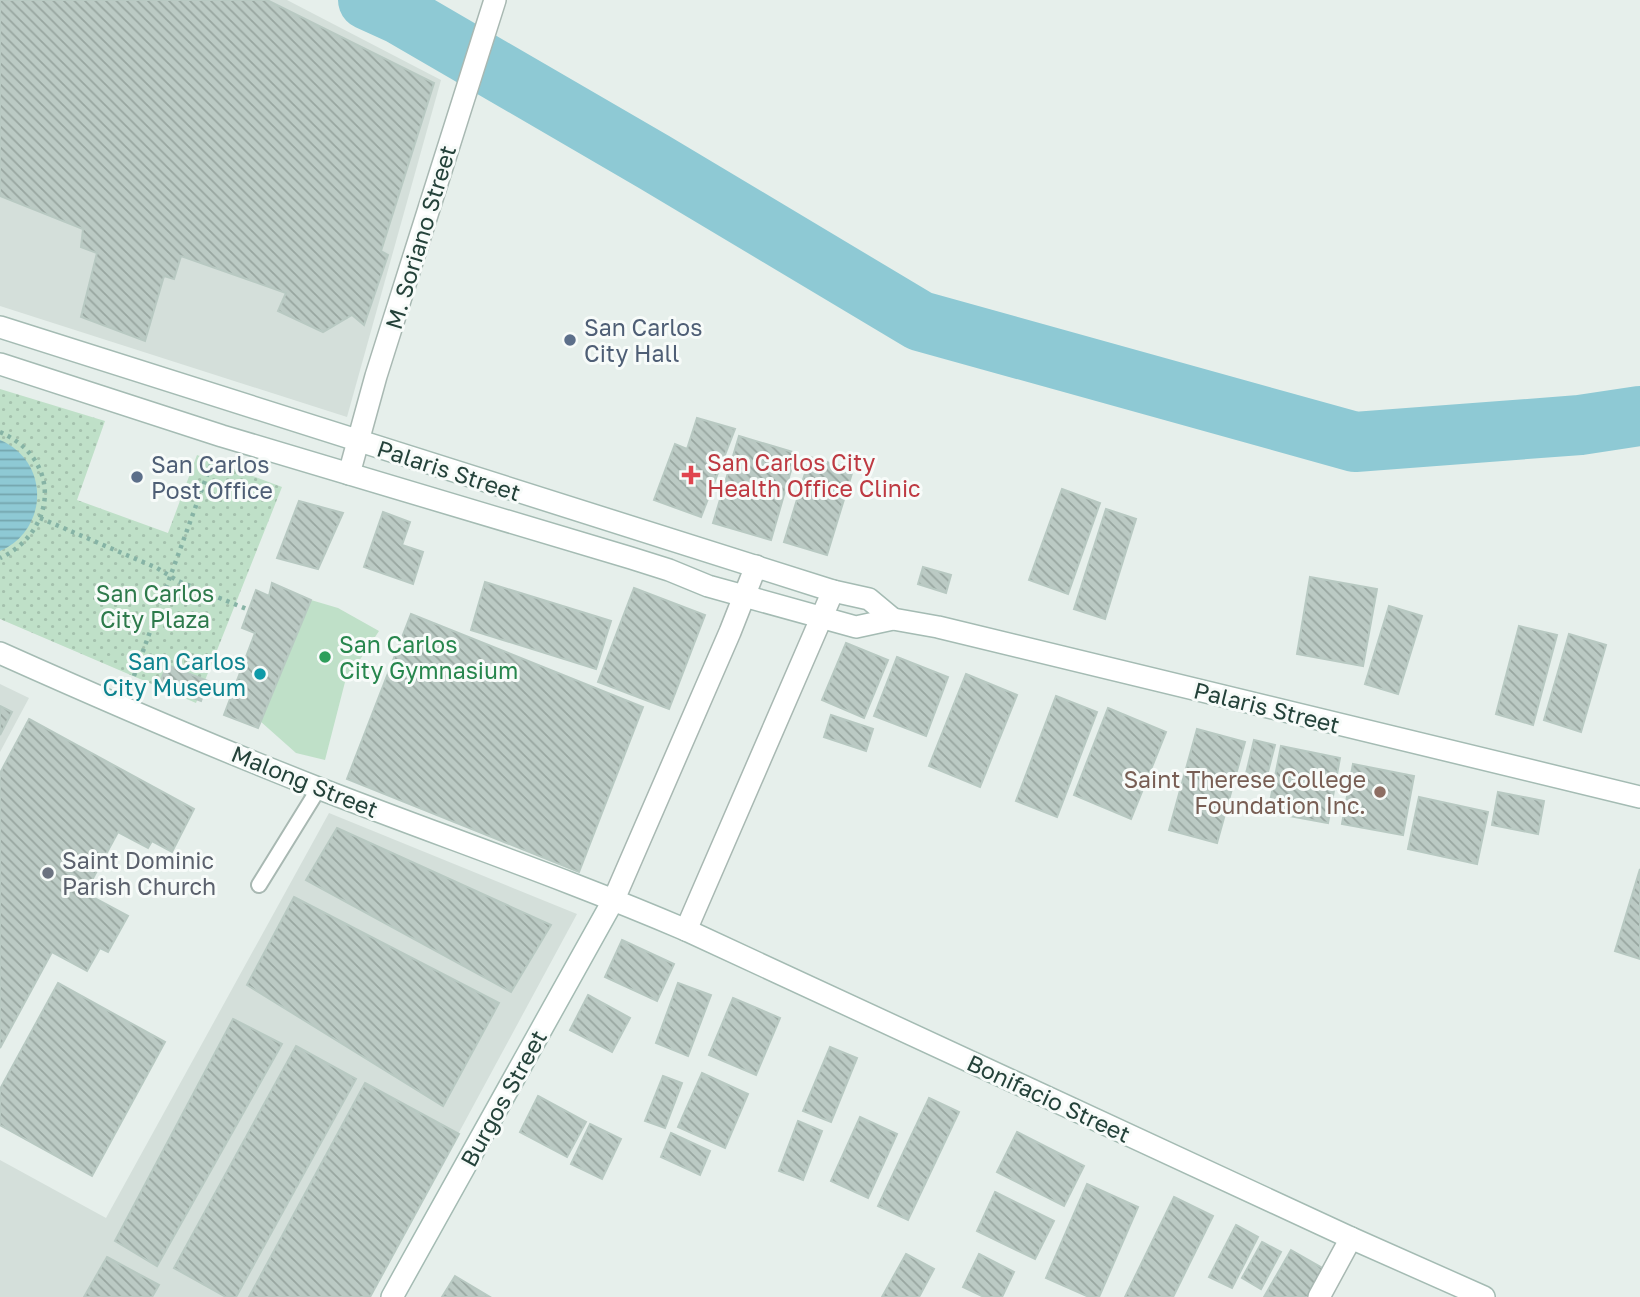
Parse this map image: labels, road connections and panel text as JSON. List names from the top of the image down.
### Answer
{
  "streets": {
    "street": [
      "M. Soriano Street",
      "Palaris Street",
      "Malong Street",
      "Burgos Street",
      "Bonifacio Street"
    ]
  },
  "crossings": [
    ["M. Soriano Street", "Palaris Street"],
    ["Palaris Street", "Burgos Street"],
    ["Malong Street", "Burgos Street"],
    ["Malong Street", "Bonifacio Street"],
    ["Burgos Street", "Bonifacio Street"]
  ],
  "parks": ["San Carlos City Plaza"],
  "places": {
    "other": [
      "San Carlos City Hall",
      "San Carlos Post Office",
      "San Carlos City Gymnasium",
      "San Carlos City Museum",
      "Saint Therese College Foundation Inc.",
      "Saint Dominic Parish Church"
    ],
    "health": ["San Carlos City Health Office Clinic"]
  }
}
